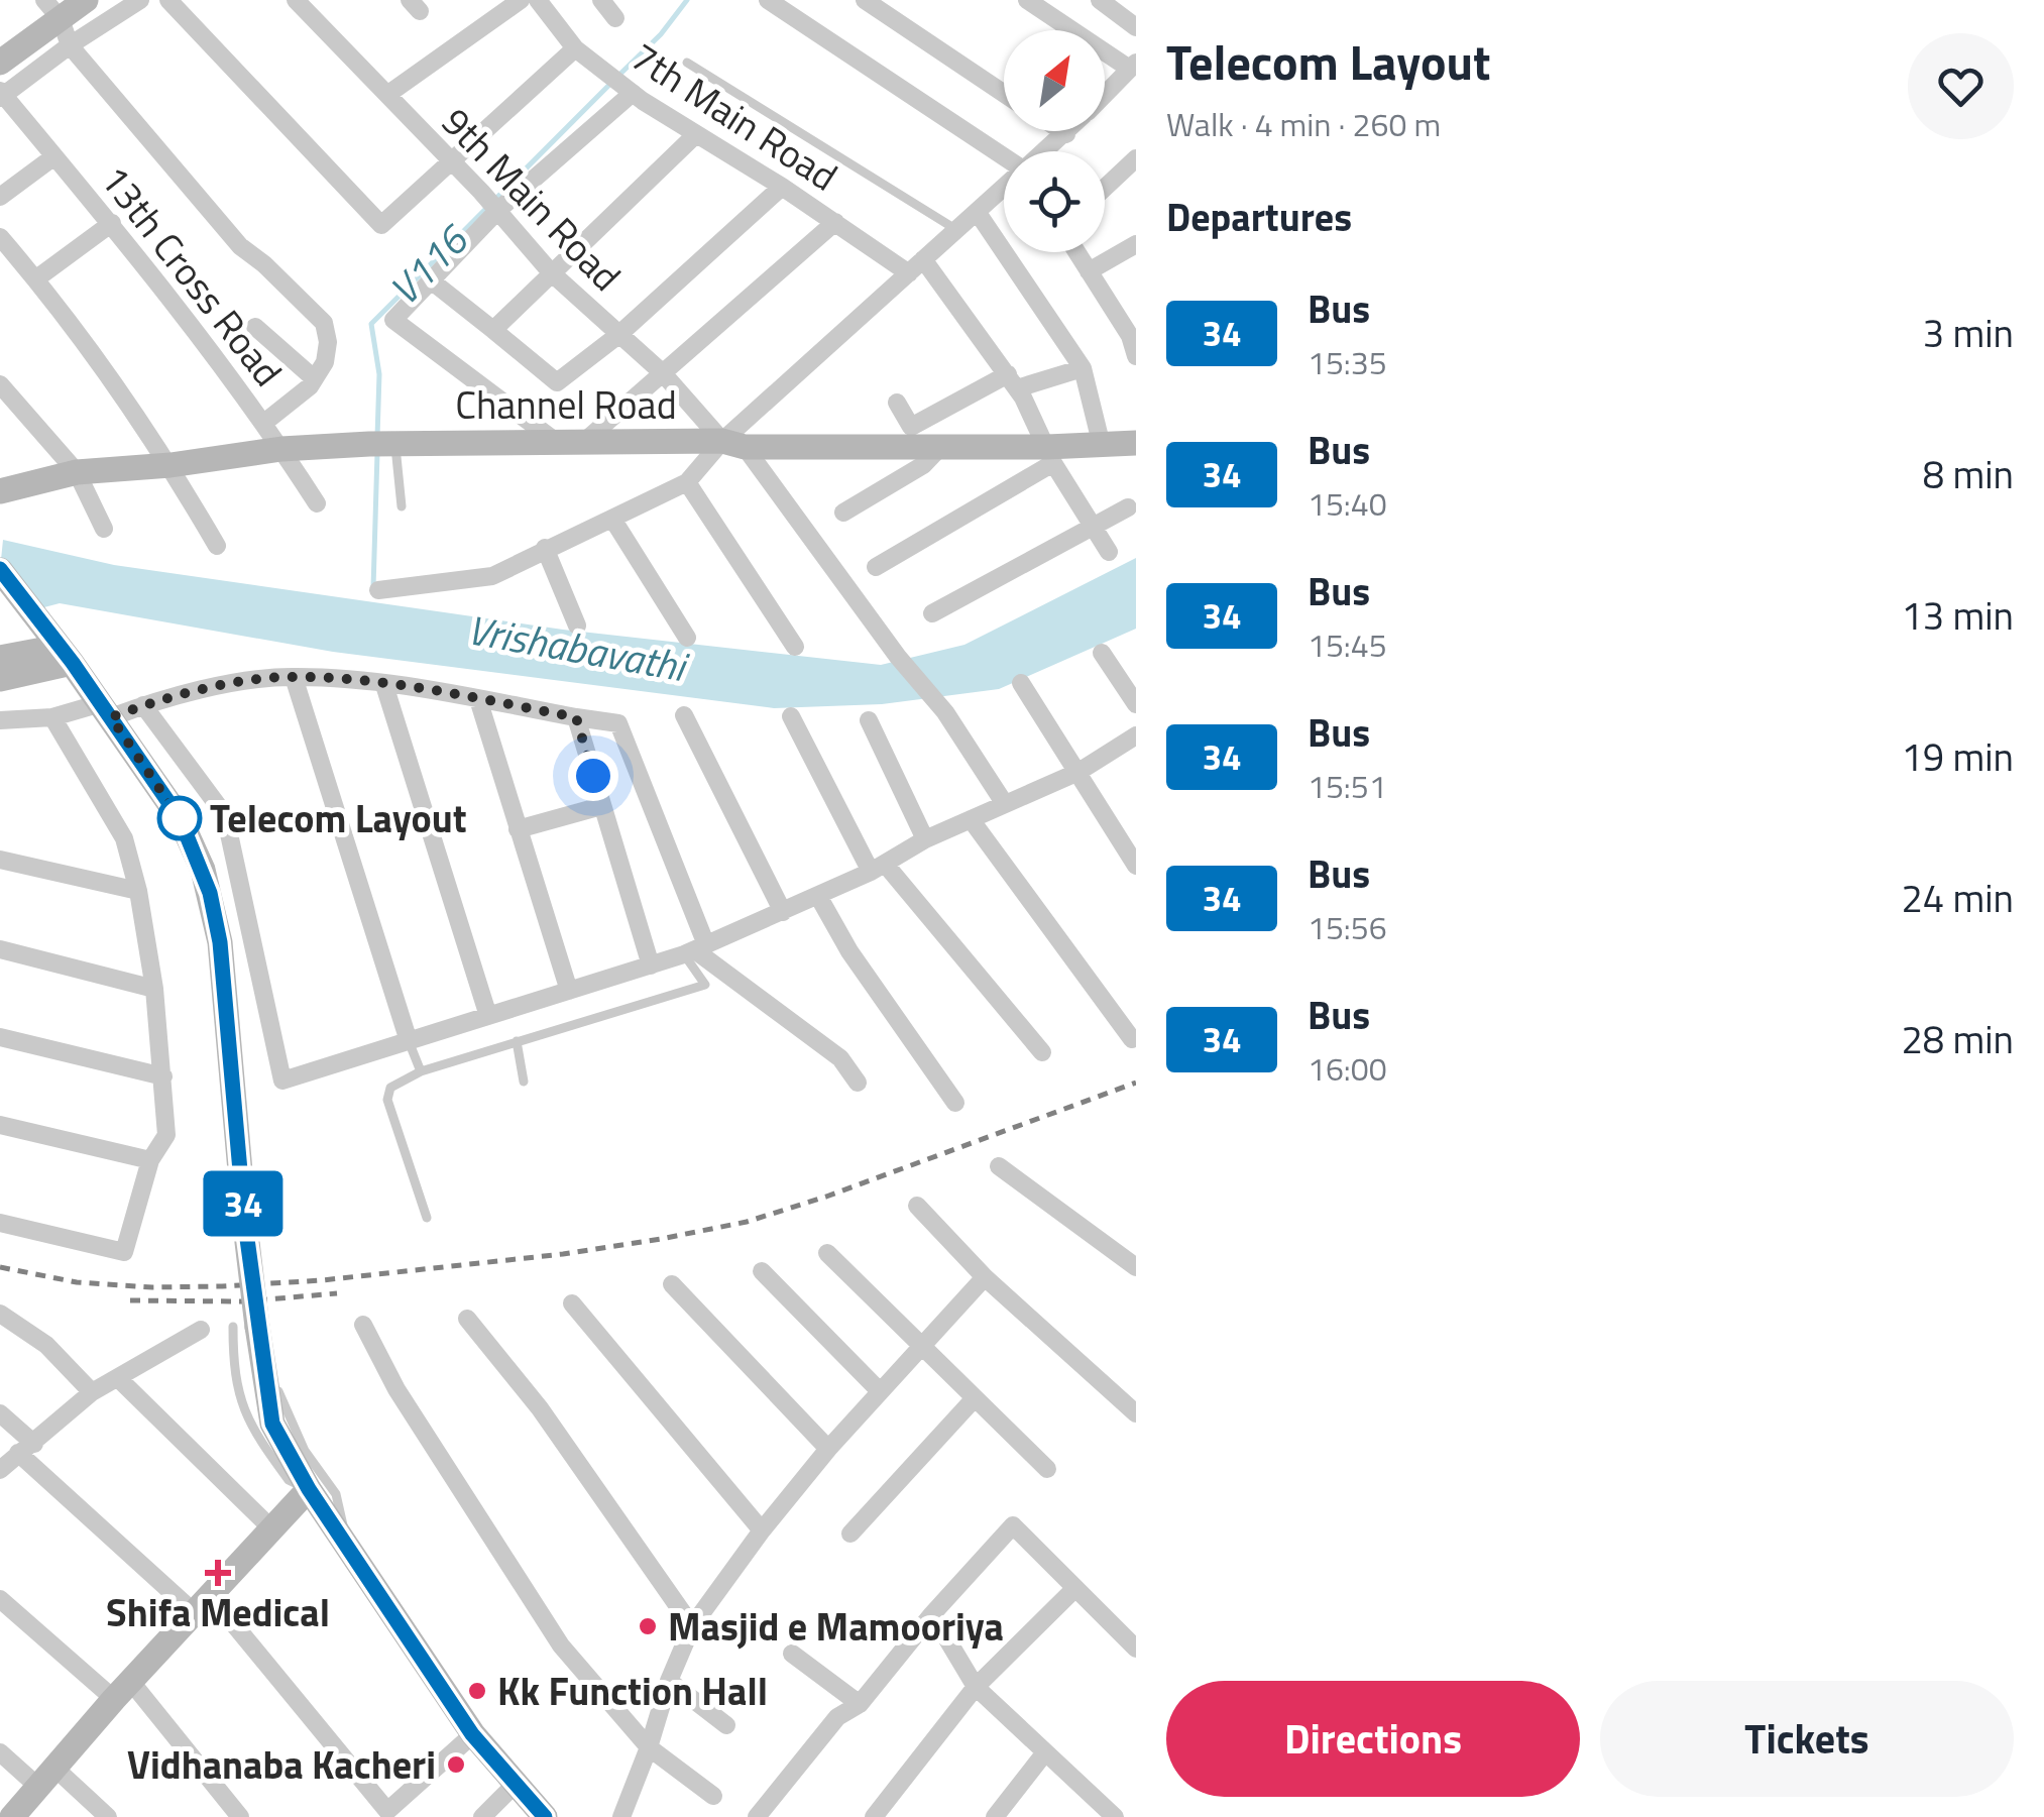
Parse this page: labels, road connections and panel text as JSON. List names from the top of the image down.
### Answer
{
  "streets": {
    "street": [
      "7th Main Road",
      "9th Main Road",
      "13th Cross Road",
      "Channel Road"
    ]
  },
  "crossings": [
    ["9th Main Road", "Channel Road"],
    ["13th Cross Road", "Channel Road"]
  ],
  "water": ["V116", "Vrishabavathi"],
  "places": {
    "other": [
      "Telecom Layout",
      "Masjid e Mamooriya",
      "Kk Function Hall",
      "Vidhanaba Kacheri"
    ],
    "health": ["Shifa Medical"]
  },
  "lines": ["bus line 34"],
  "north": "top right",
  "page": {
    "on_map": "34",
    "heading": [
      ["Telecom Layout", "Walk · 4 min · 260 m"],
      "Departures"
    ],
    "list": [
      {
        "mark": "34",
        "name": "Bus",
        "note": "15:35",
        "value": "3 min"
      },
      {
        "mark": "34",
        "name": "Bus",
        "note": "15:40",
        "value": "8 min"
      },
      {
        "mark": "34",
        "name": "Bus",
        "note": "15:45",
        "value": "13 min"
      },
      {
        "mark": "34",
        "name": "Bus",
        "note": "15:51",
        "value": "19 min"
      },
      {
        "mark": "34",
        "name": "Bus",
        "note": "15:56",
        "value": "24 min"
      },
      {
        "mark": "34",
        "name": "Bus",
        "note": "16:00",
        "value": "28 min"
      }
    ],
    "buttons": ["Directions", "Tickets"]
  }
}
